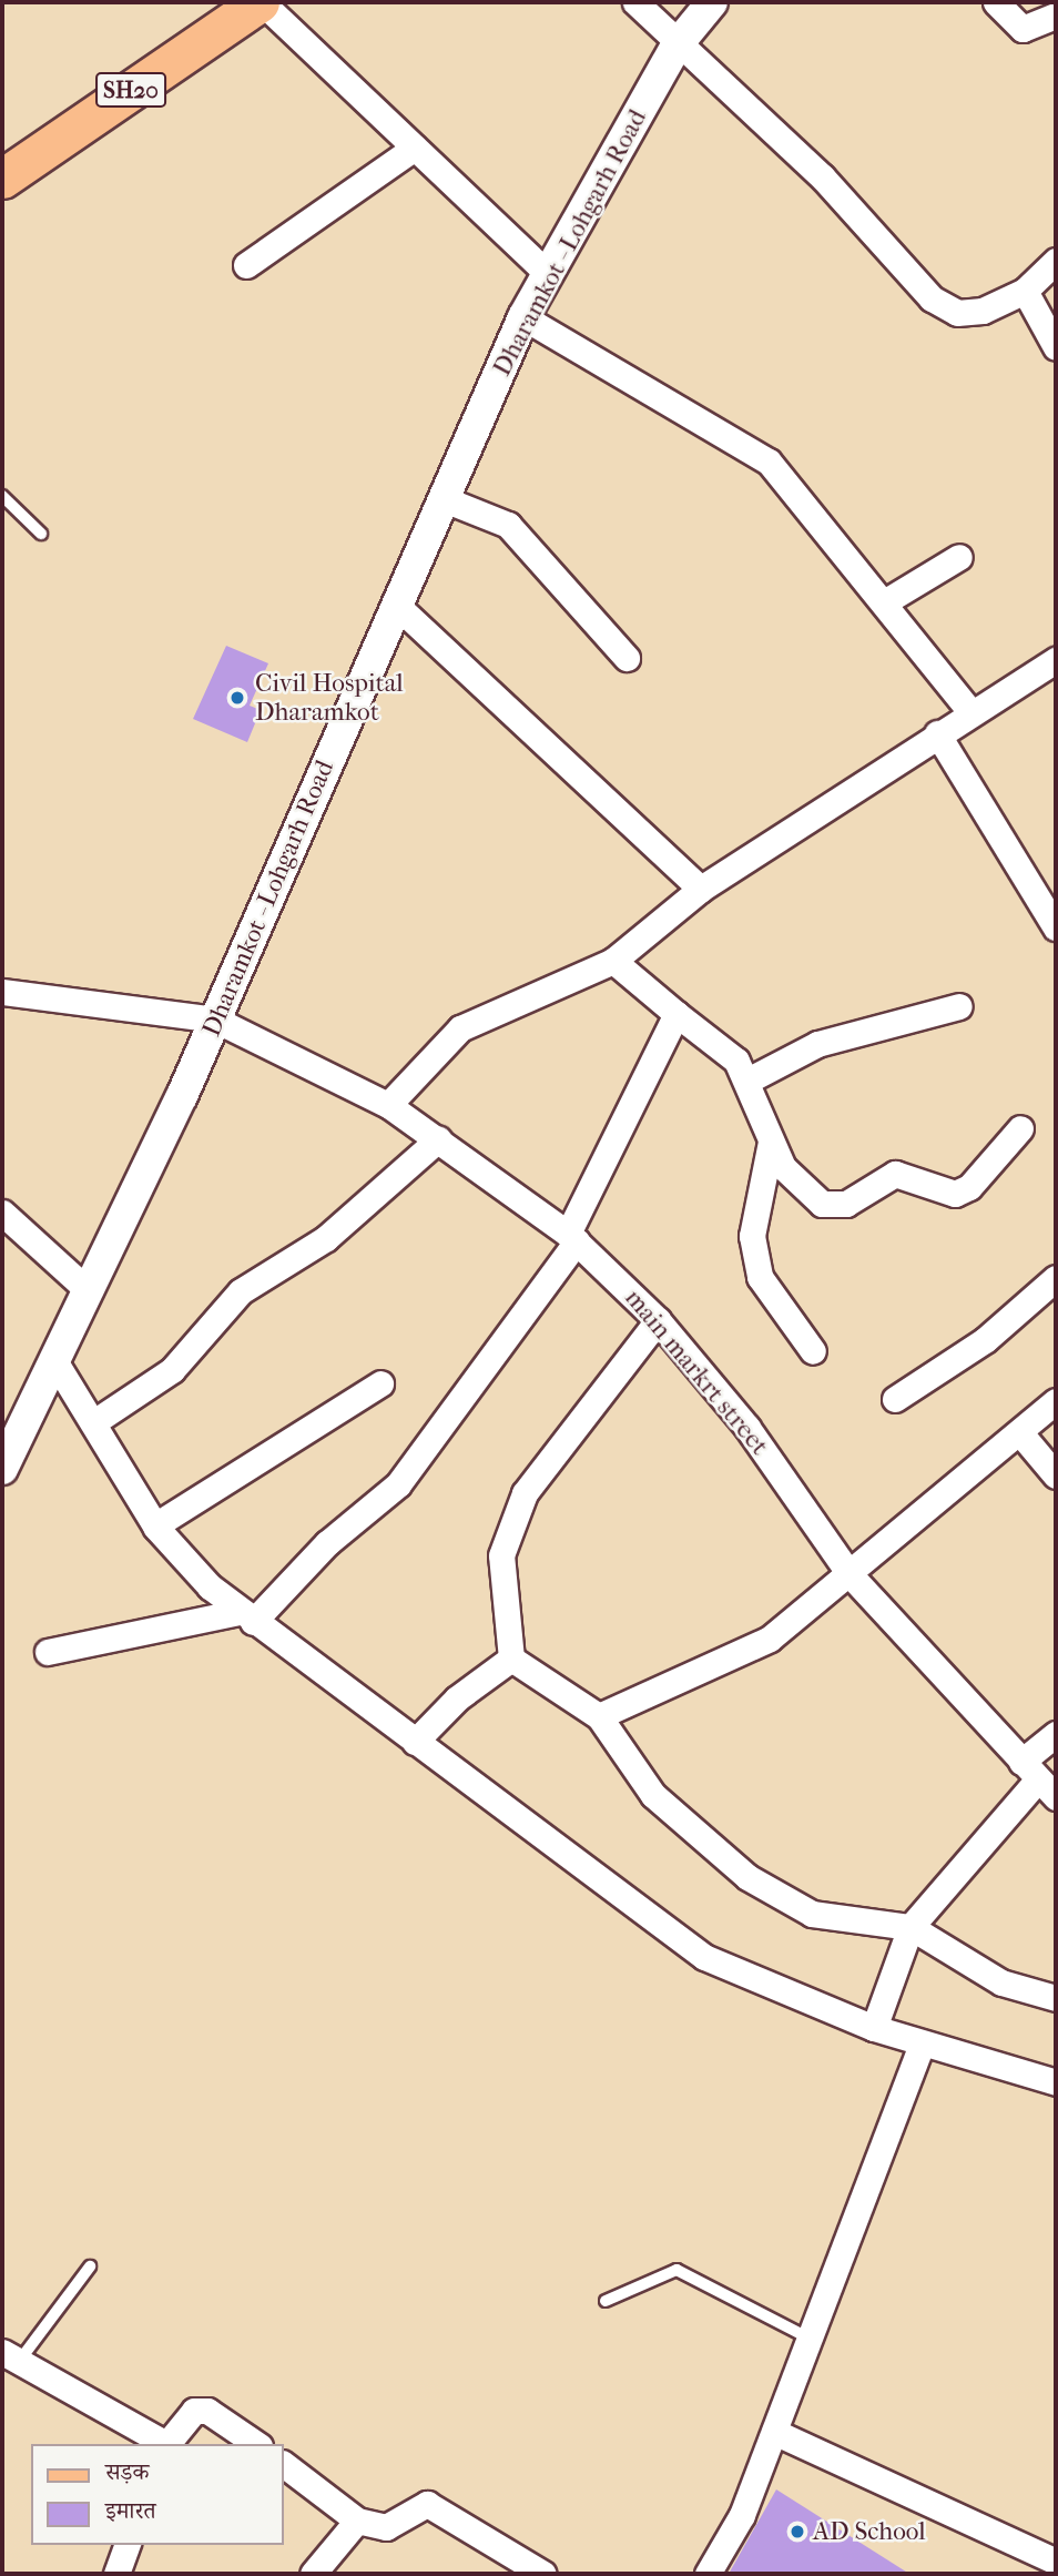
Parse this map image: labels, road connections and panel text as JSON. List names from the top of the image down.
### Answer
{
  "streets": {
    "main road": ["SH20"],
    "street": ["Dharamkot - Lohgarh Road", "main markrt street"]
  },
  "crossings": [
    ["Dharamkot - Lohgarh Road", "main markrt street"]
  ],
  "places": ["Civil Hospital Dharamkot", "AD School"],
  "legend": ["सड़क", "इमारत"]
}
